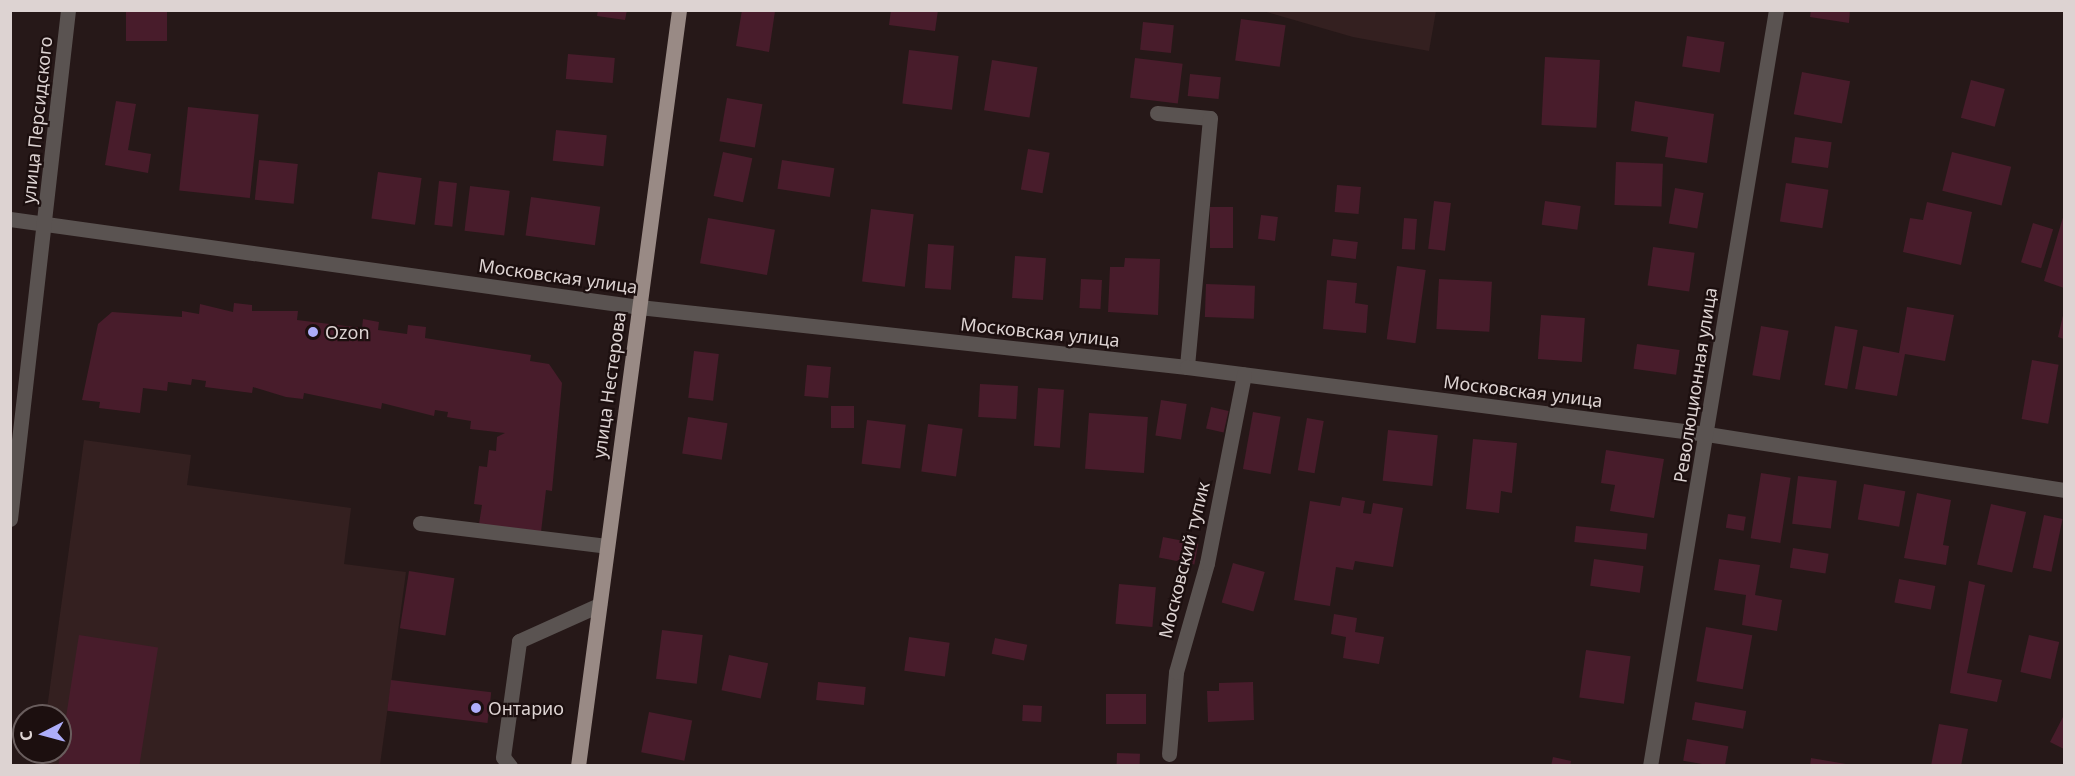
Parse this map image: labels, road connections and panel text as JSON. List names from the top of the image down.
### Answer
{
  "streets": {
    "main road": ["улица Нестерова"],
    "street": [
      "улица Персидского",
      "Московская улица",
      "Революционная улица",
      "Московский тупик"
    ]
  },
  "crossings": [
    ["улица Персидского", "Московская улица"],
    ["Московская улица", "улица Нестерова"],
    ["Московская улица", "Революционная улица"],
    ["Московская улица", "Московский тупик"]
  ],
  "places": ["Ozon", "Онтарио"],
  "north": "left"
}
